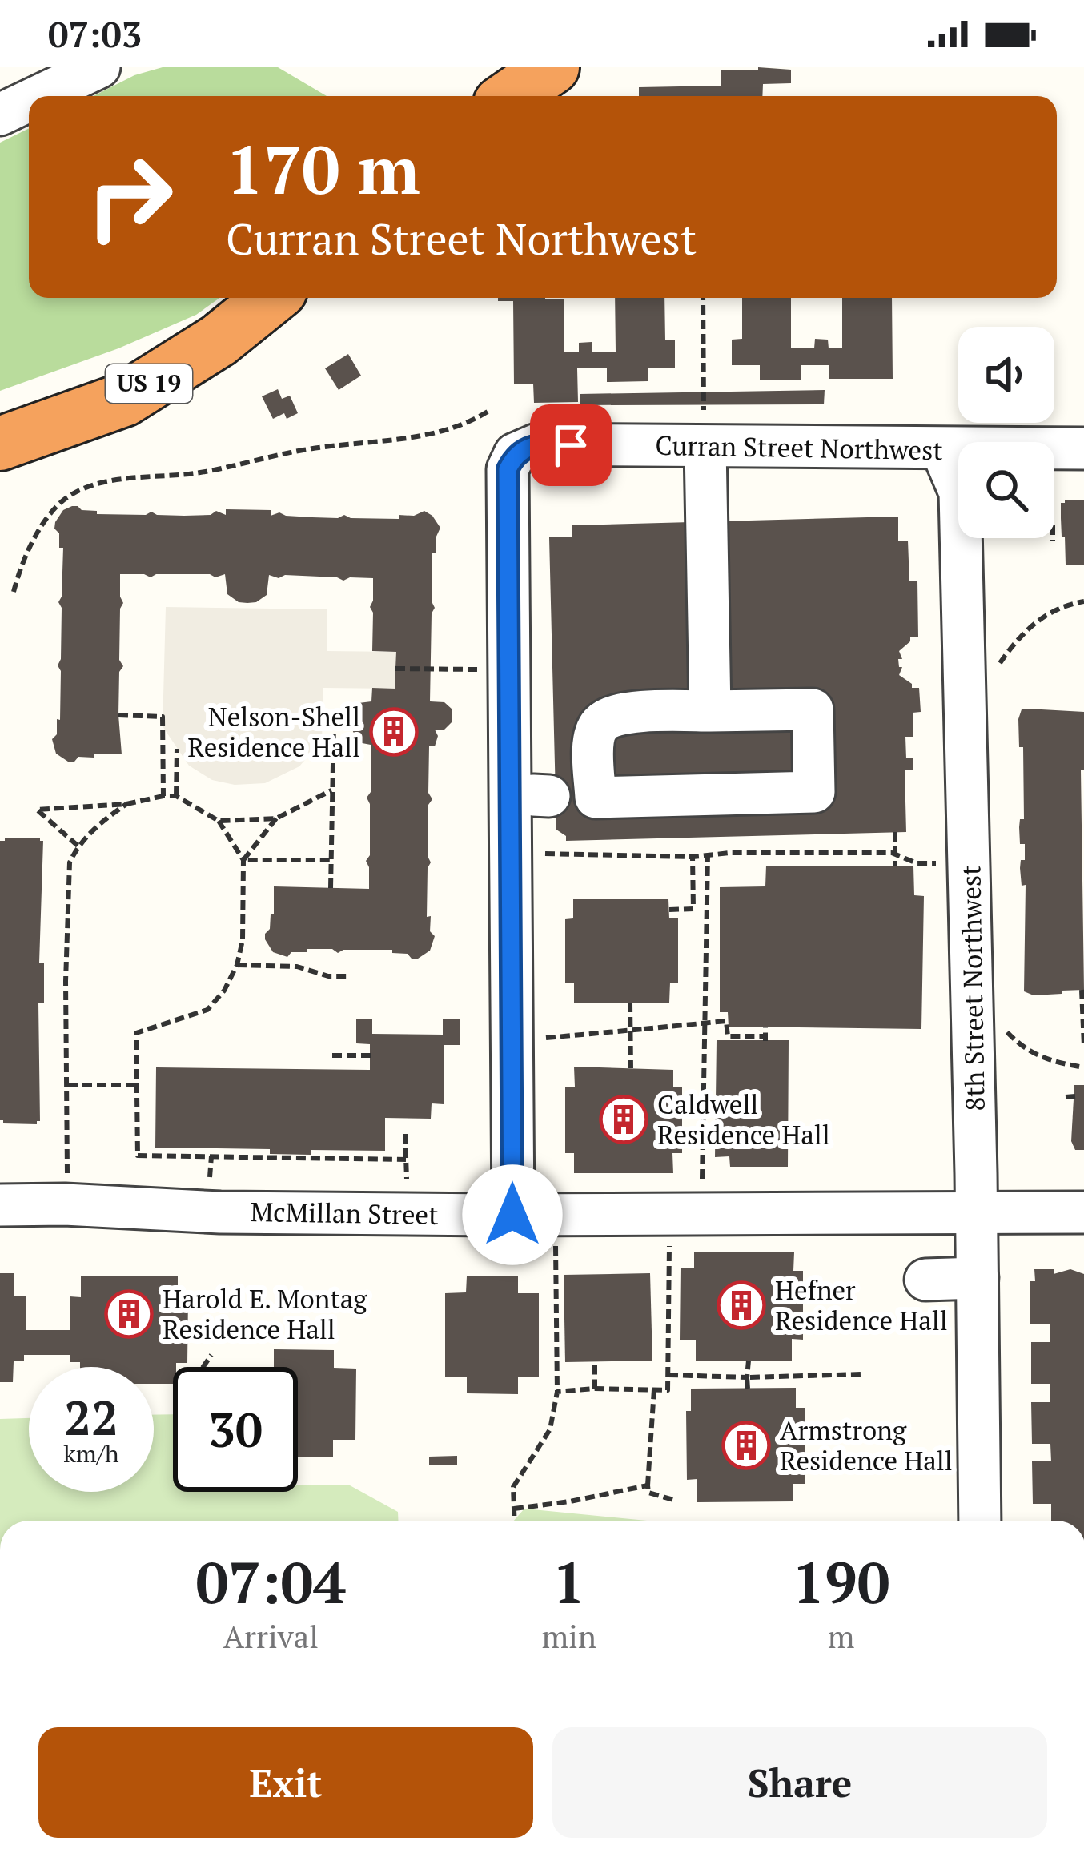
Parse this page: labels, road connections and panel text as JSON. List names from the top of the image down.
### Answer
{
  "streets": {
    "highway": ["US 19"],
    "street": ["Curran Street Northwest", "8th Street Northwest", "McMillan Street"]
  },
  "crossings": [
    ["Curran Street Northwest", "8th Street Northwest"],
    ["8th Street Northwest", "McMillan Street"]
  ],
  "places": {
    "building": [
      "Nelson-Shell Residence Hall",
      "Caldwell Residence Hall",
      "Hefner Residence Hall",
      "Harold E. Montag Residence Hall",
      "Armstrong Residence Hall"
    ]
  },
  "page": {
    "status": "07:03",
    "turn": ["170 m", "Curran Street Northwest"],
    "speed": "22 km/h",
    "limit": "30",
    "eta": [
      "07:04",
      "Arrival",
      "1",
      "min",
      "190",
      "m"
    ],
    "buttons": ["Exit", "Share"]
  }
}
